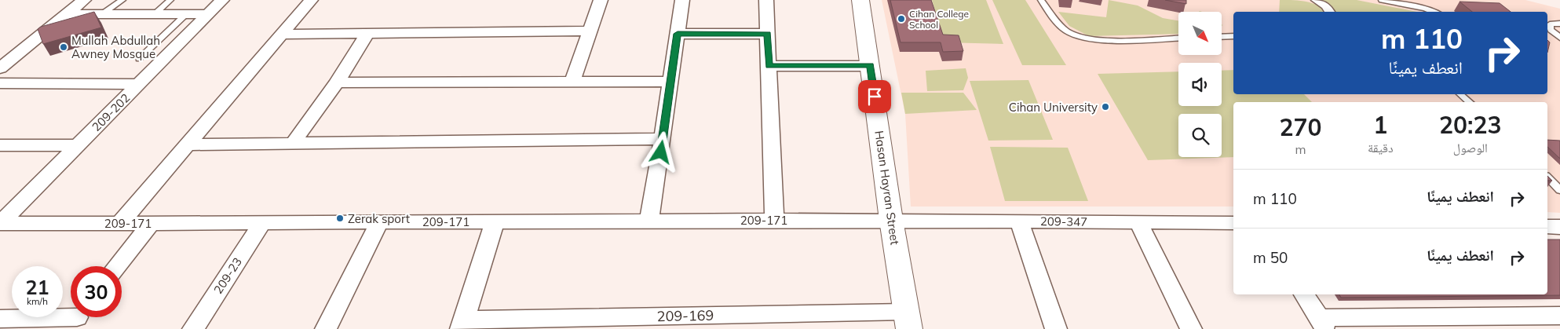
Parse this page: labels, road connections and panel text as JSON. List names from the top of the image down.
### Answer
{
  "streets": {
    "street": [
      "209-202",
      "Hasan Hayran Street",
      "209-171",
      "209-347",
      "209-23",
      "209-169"
    ]
  },
  "crossings": [
    ["209-202", "209-171"],
    ["Hasan Hayran Street", "209-171"],
    ["Hasan Hayran Street", "209-347"],
    ["Hasan Hayran Street", "209-169"],
    ["209-171", "209-347"],
    ["209-171", "209-23"]
  ],
  "places": [
    "Cihan College School",
    "Mullah Abdullah Awney Mosque",
    "Cihan University",
    "Zerak sport"
  ],
  "north": "bottom right",
  "page": {
    "turn": ["110 m", "انعطف يمينًا"],
    "eta": [
      "20:23",
      "الوصول",
      "1",
      "دقيقة",
      "270",
      "m"
    ],
    "list": [
      {
        "name": "انعطف يمينًا",
        "value": "110 m"
      },
      {
        "name": "انعطف يمينًا",
        "value": "50 m"
      }
    ],
    "speed": "21 km/h",
    "limit": "30"
  }
}
